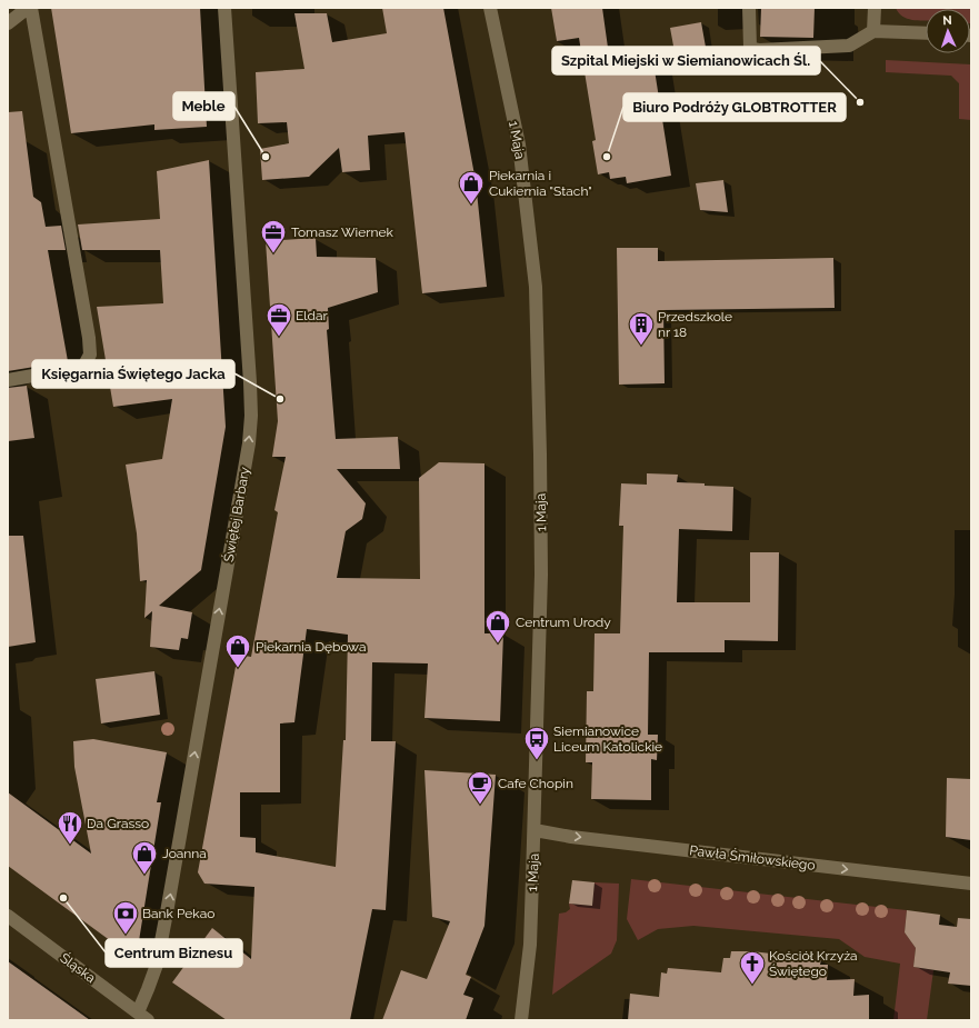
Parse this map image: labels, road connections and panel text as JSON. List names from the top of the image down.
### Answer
{
  "streets": {
    "street": [
      "1 Maja",
      "Świętej Barbary",
      "Pawła Śmiłowskiego",
      "Śląska"
    ]
  },
  "crossings": [
    ["1 Maja", "Pawła Śmiłowskiego"],
    ["Świętej Barbary", "Śląska"]
  ],
  "one_way": ["Świętej Barbary", "Pawła Śmiłowskiego"],
  "places": {
    "other": [
      "Szpital Miejski w Siemianowicach Śl.",
      "Meble",
      "Biuro Podróży GLOBTROTTER",
      "Księgarnia Świętego Jacka",
      "Centrum Biznesu"
    ],
    "shop": [
      "Piekarnia i Cukiernia \"Stach\"",
      "Centrum Urody",
      "Piekarnia Dębowa",
      "Joanna"
    ],
    "office": ["Tomasz Wiernek", "Eldar"],
    "building": ["Przedszkole nr 18"],
    "bus stop": ["Siemianowice Liceum Katolickie"],
    "cafe": ["Cafe Chopin"],
    "restaurant": ["Da Grasso"],
    "bank": ["Bank Pekao"],
    "church": ["Kościół Krzyża Świętego"]
  },
  "north": "top"
}
